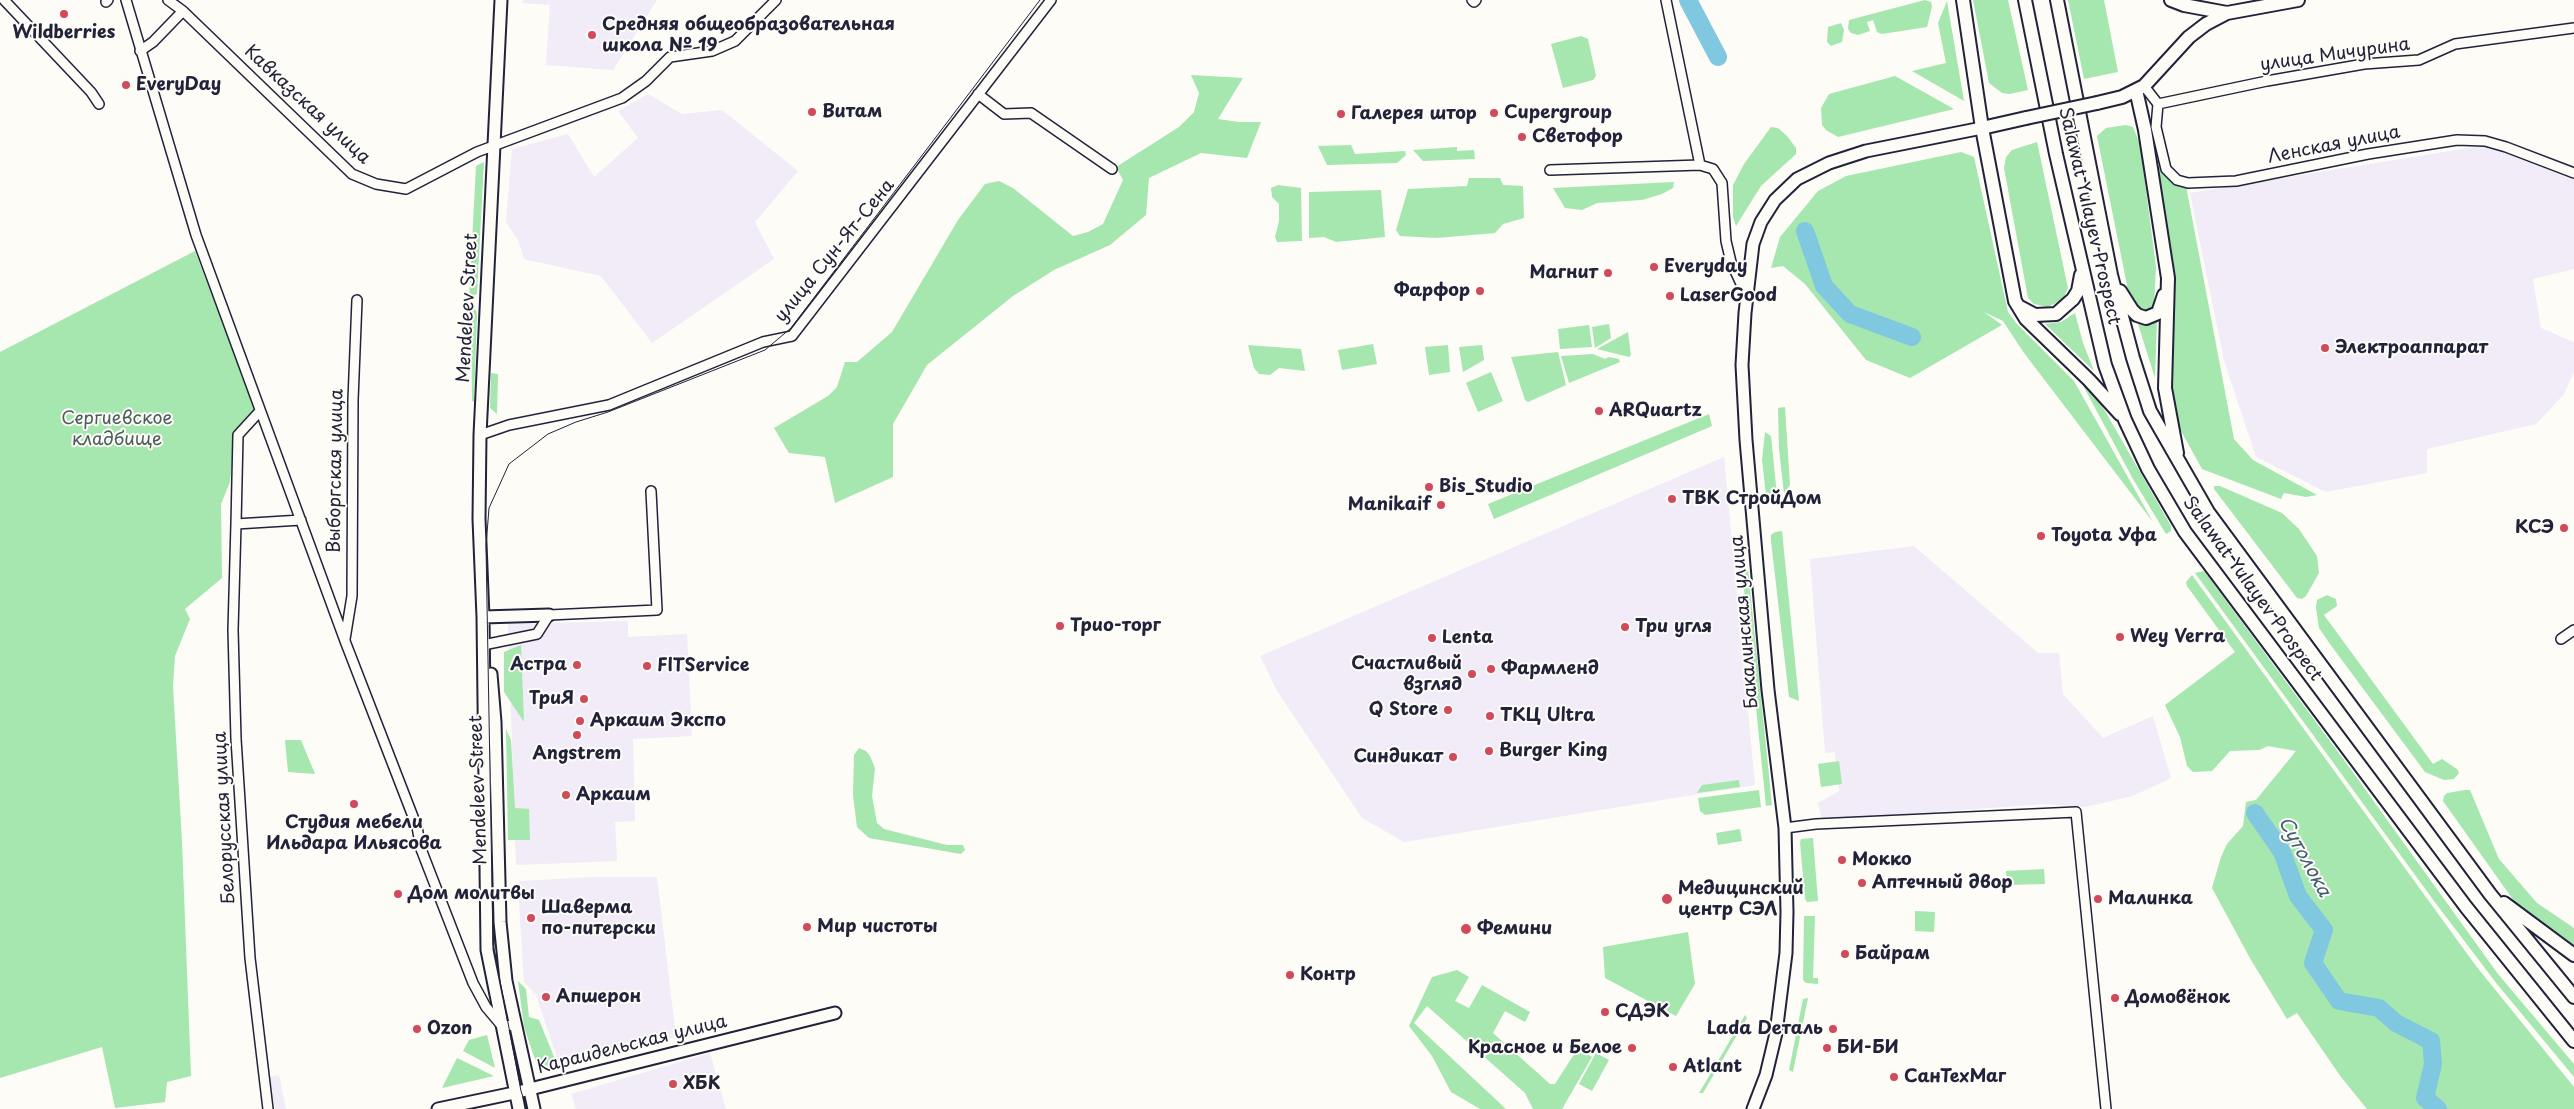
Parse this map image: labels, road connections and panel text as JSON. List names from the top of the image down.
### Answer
{
  "streets": {
    "main road": [
      "Salawat Yulayev Prospect",
      "Mendeleev Street",
      "Бакалинская улица",
      "Караидельская улица"
    ],
    "street": [
      "улица Мичурина",
      "Кавказская улица",
      "Ленская улица",
      "улица Сун-Ят-Сена",
      "Выборгская улица",
      "Белорусская улица"
    ]
  },
  "crossings": [
    ["улица Мичурина", "Ленская улица"],
    ["Кавказская улица", "Mendeleev Street"],
    ["улица Сун-Ят-Сена", "Mendeleev Street"],
    ["Mendeleev Street", "Караидельская улица"]
  ],
  "water": ["Сутолока"],
  "parks": ["Сергиевское кладбище"],
  "places": [
    "Wildberries",
    "Средняя общеобразовательная школа № 19",
    "EveryDay",
    "Витам",
    "Cupergroup",
    "Галерея штор",
    "Светофор",
    "Everyday",
    "Магнит",
    "Фарфор",
    "LaserGood",
    "Электроаппарат",
    "ARQuartz",
    "Bis_Studio",
    "ТВК СтройДом",
    "Manikaif",
    "КСЭ",
    "Toyota Уфа",
    "Трио-торг",
    "Три угля",
    "Wey Verra",
    "Lenta",
    "Астра",
    "FITService",
    "Фармленд",
    "Счастливый взгляд",
    "ТриЯ",
    "Q Store",
    "ТКЦ Ultra",
    "Аркаим Экспо",
    "Angstrem",
    "Burger King",
    "Синдикат",
    "Аркаим",
    "Студия мебели Ильдара Ильясова",
    "Мокко",
    "Аптечный двор",
    "Дом молитвы",
    "Медицинский центр СЭЛ",
    "Малинка",
    "Шаверма по-питерски",
    "Мир чистоты",
    "Фемини",
    "Байрам",
    "Контр",
    "Апшерон",
    "Домовёнок",
    "СДЭК",
    "Ozon",
    "Lada Dеталь",
    "Красное и Белое",
    "БИ-БИ",
    "Atlant",
    "СанТехМаг",
    "ХБК"
  ]
}
